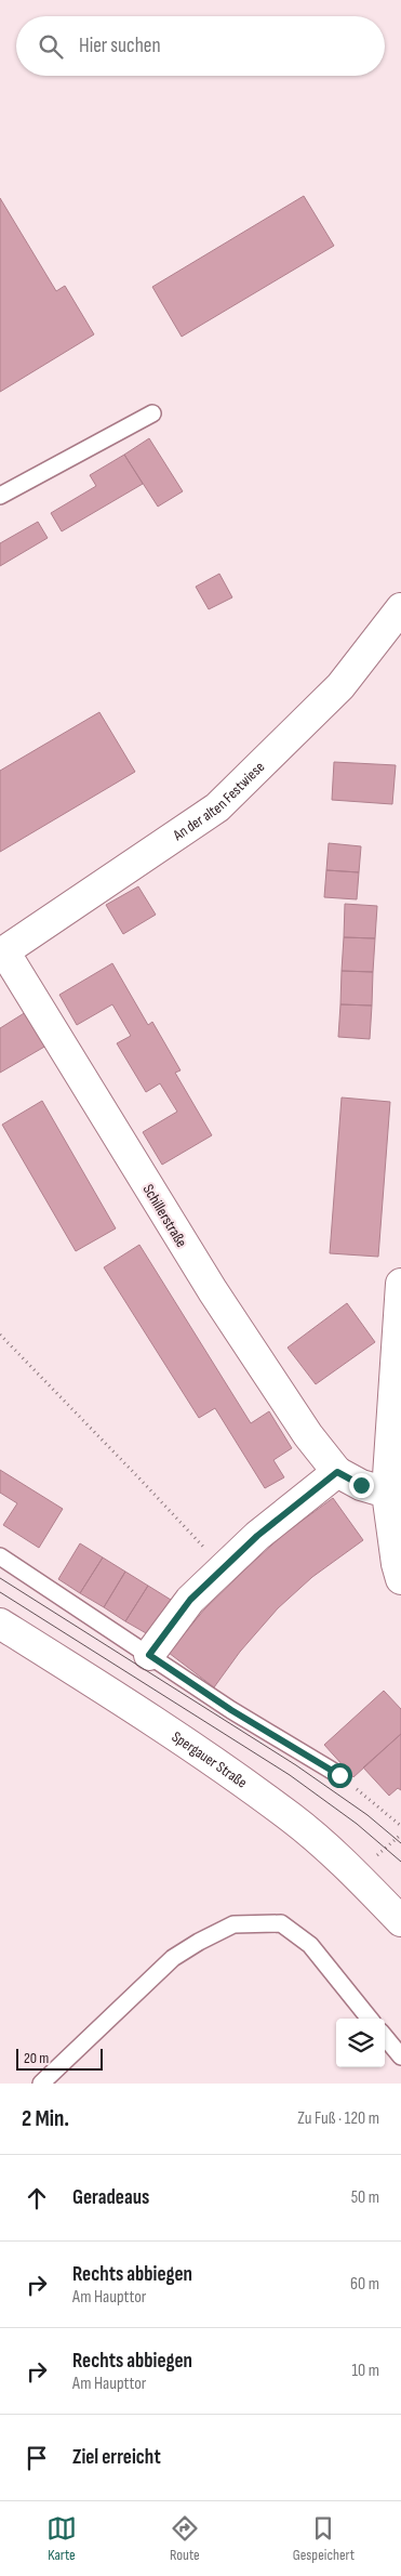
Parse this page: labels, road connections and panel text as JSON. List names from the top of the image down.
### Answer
{
  "streets": {
    "street": ["An der alten Festwiese", "Schillerstraße", "Spergauer Straße"]
  },
  "crossings": [
    ["An der alten Festwiese", "Schillerstraße"]
  ],
  "scale_bar": "20 m",
  "page": {
    "search": "Hier suchen",
    "scale": "20 m",
    "heading": ["2 Min.", "Zu Fuß · 120 m"],
    "list": [
      ["Geradeaus", "50 m"],
      ["Rechts abbiegen", "Am Haupttor", "60 m"],
      ["Rechts abbiegen", "Am Haupttor", "10 m"],
      "Ziel erreicht"
    ],
    "nav": ["Karte", "Route", "Gespeichert"]
  }
}
